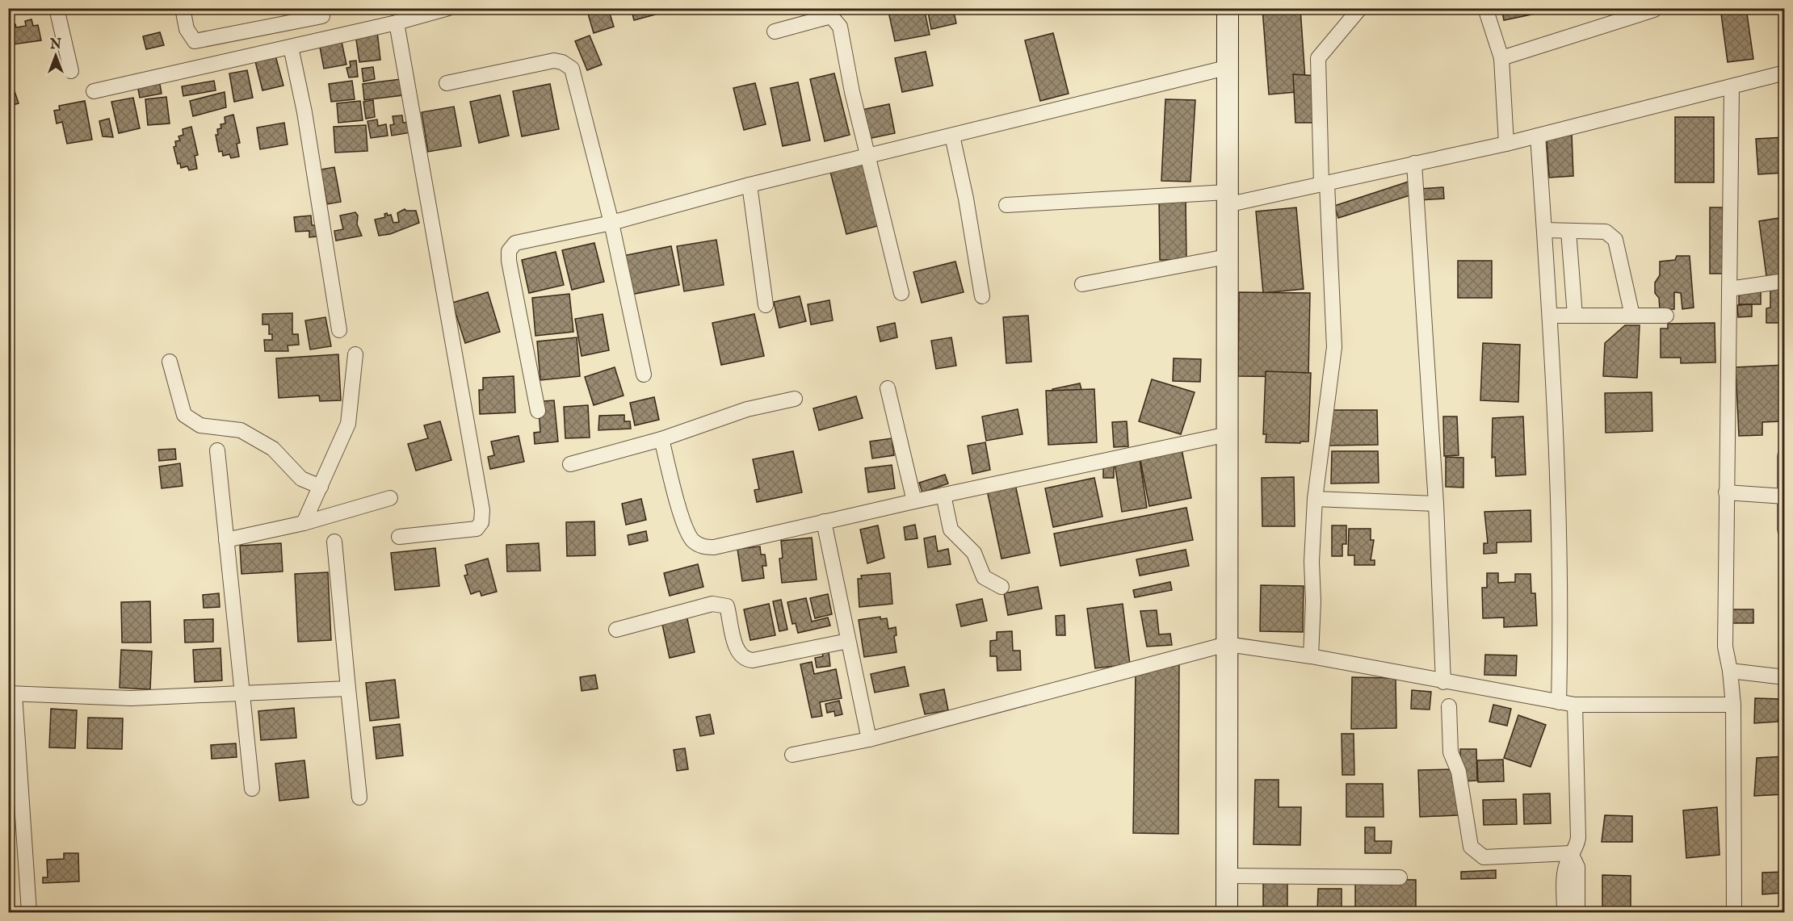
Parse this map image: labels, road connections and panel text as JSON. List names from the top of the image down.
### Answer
{
  "north": "top"
}
